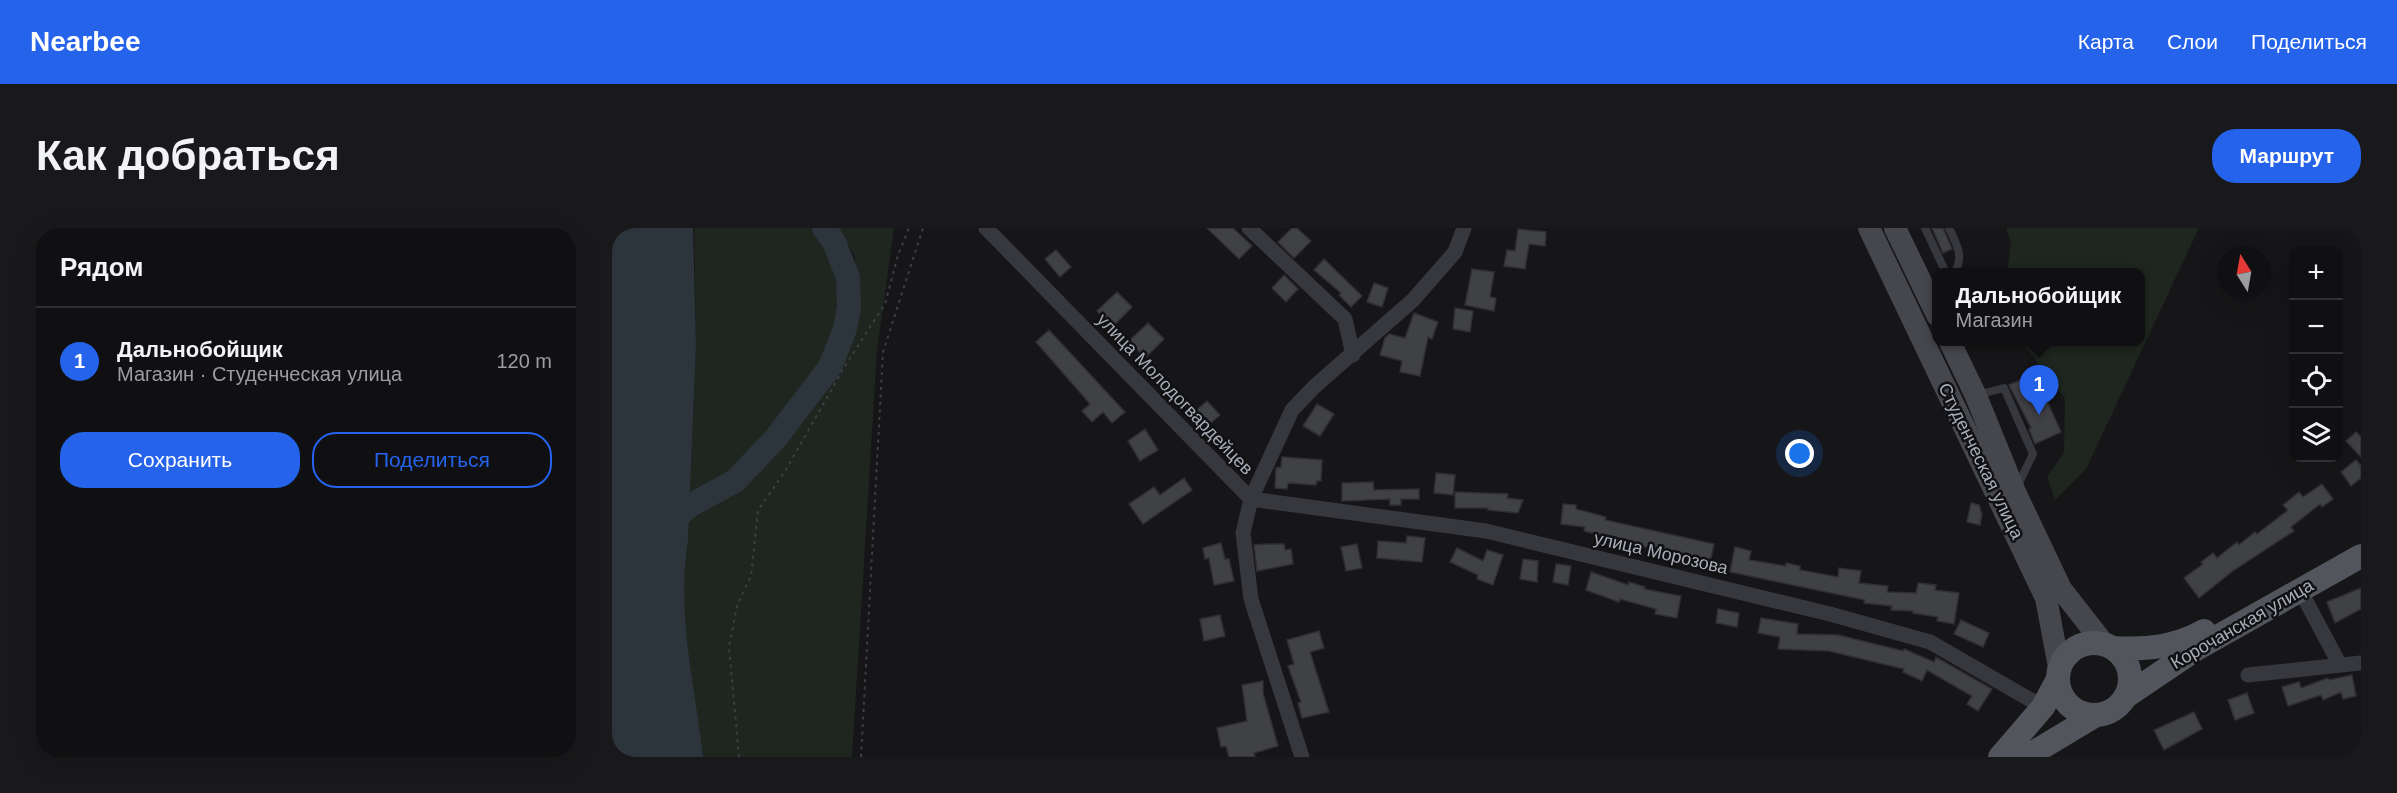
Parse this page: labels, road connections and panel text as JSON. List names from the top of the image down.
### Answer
{
  "streets": {
    "main road": ["Студенческая улица", "Корочанская улица"],
    "street": ["улица Молодогвардейцев", "улица Морозова"]
  },
  "crossings": [
    ["улица Молодогвардейцев", "улица Морозова"],
    ["Студенческая улица", "Корочанская улица"]
  ],
  "north": "top",
  "page": {
    "header": "Nearbee",
    "nav": ["Карта", "Слои", "Поделиться"],
    "buttons": [
      "Маршрут",
      ["Сохранить", "Поделиться"]
    ],
    "title": "Как добраться",
    "heading": "Рядом",
    "map_buttons": ["+", "−"],
    "popup": ["Дальнобойщик", "Магазин"],
    "list": [
      {
        "mark": "1",
        "name": "Дальнобойщик",
        "note": "Магазин · Студенческая улица",
        "value": "120 m"
      }
    ],
    "pins": "1"
  }
}
